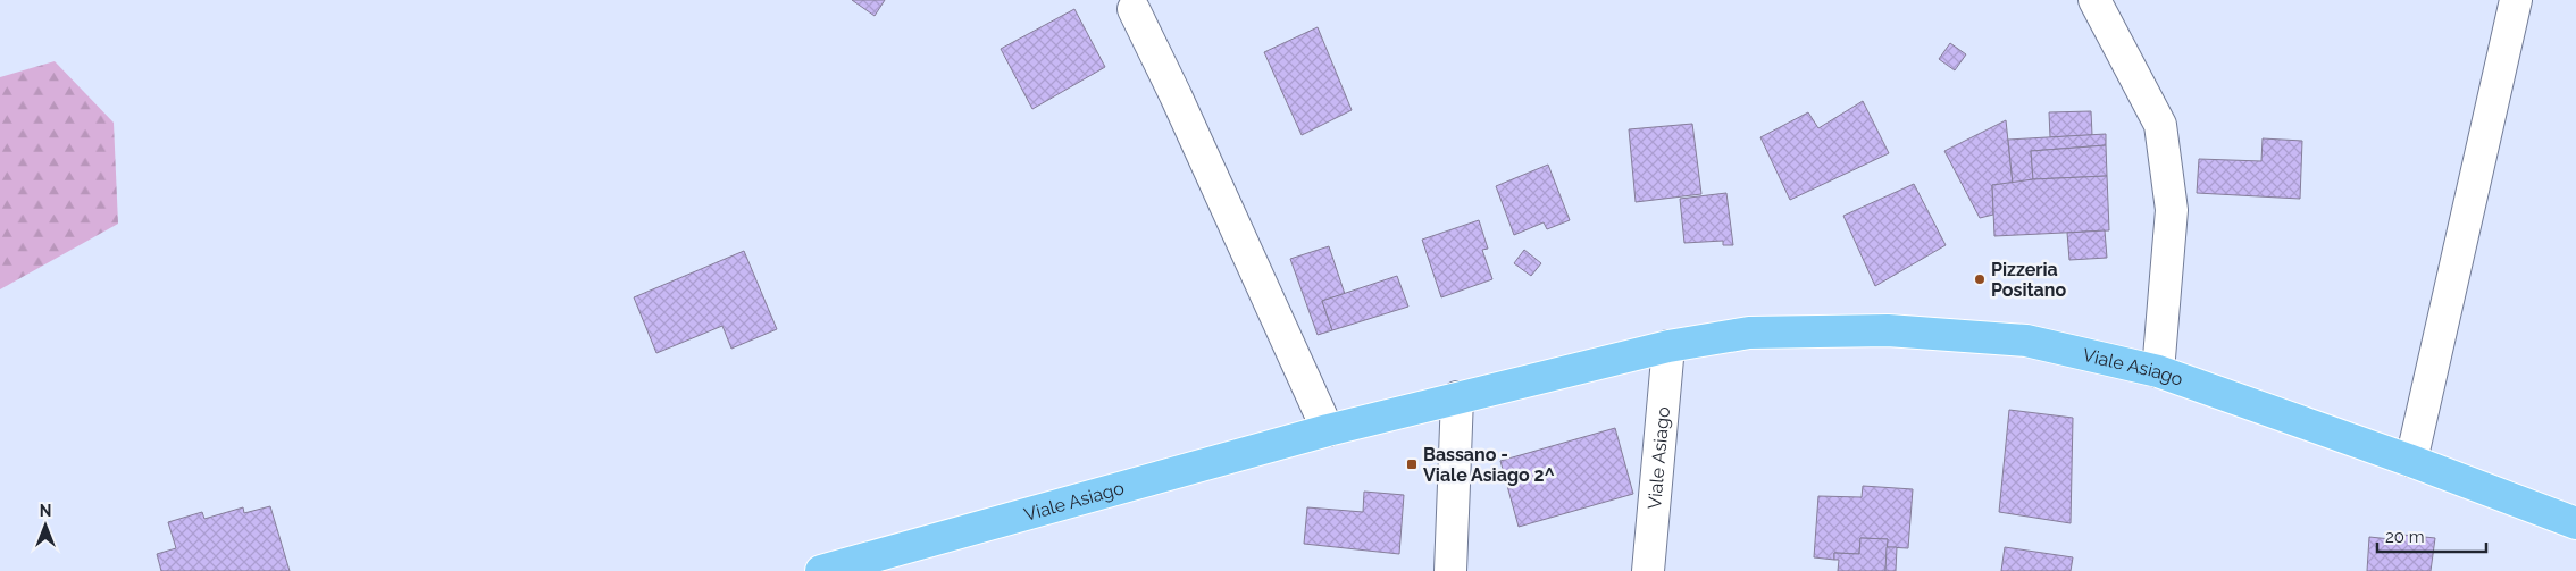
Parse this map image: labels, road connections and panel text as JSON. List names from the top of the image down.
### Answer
{
  "streets": {
    "main road": ["Viale Asiago"]
  },
  "places": {
    "other": ["Pizzeria Positano"],
    "transit": ["Bassano - Viale Asiago 2^"]
  },
  "scale_bar": "20 m",
  "north": "top"
}
